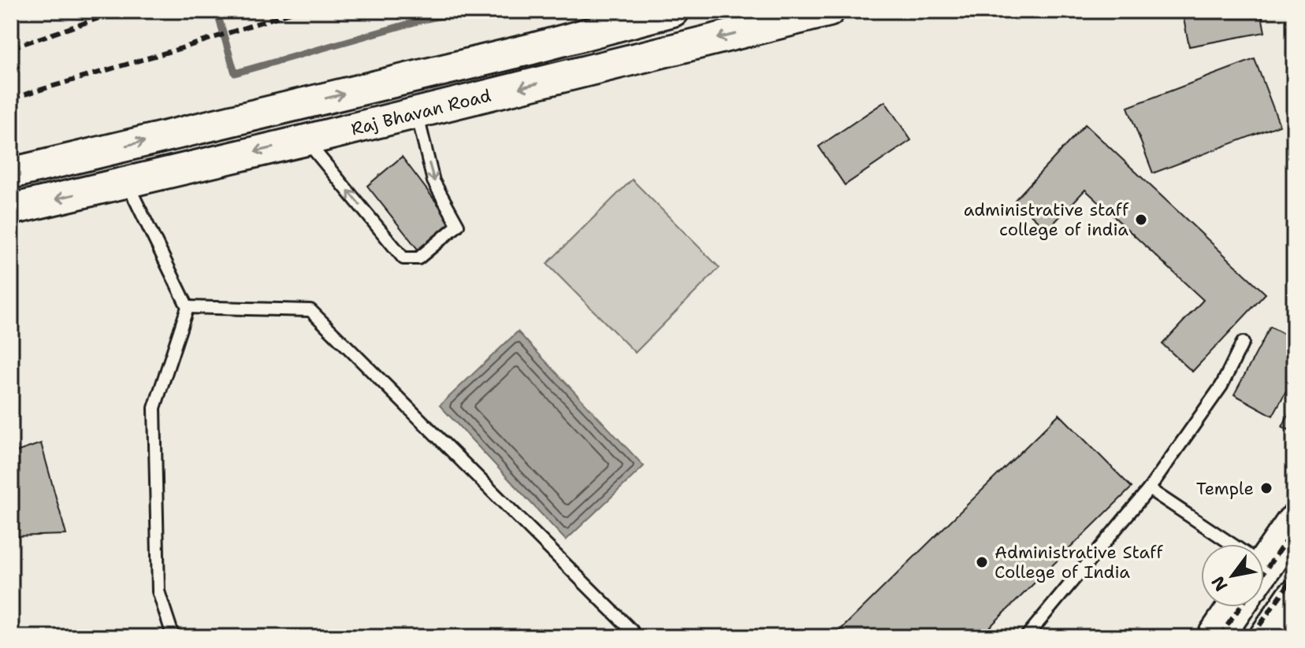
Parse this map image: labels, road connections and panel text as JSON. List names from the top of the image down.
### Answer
{
  "streets": {
    "main road": ["Raj Bhavan Road"]
  },
  "places": ["administrative staff college of india", "Temple", "Administrative Staff College of India"],
  "north": "bottom left"
}
